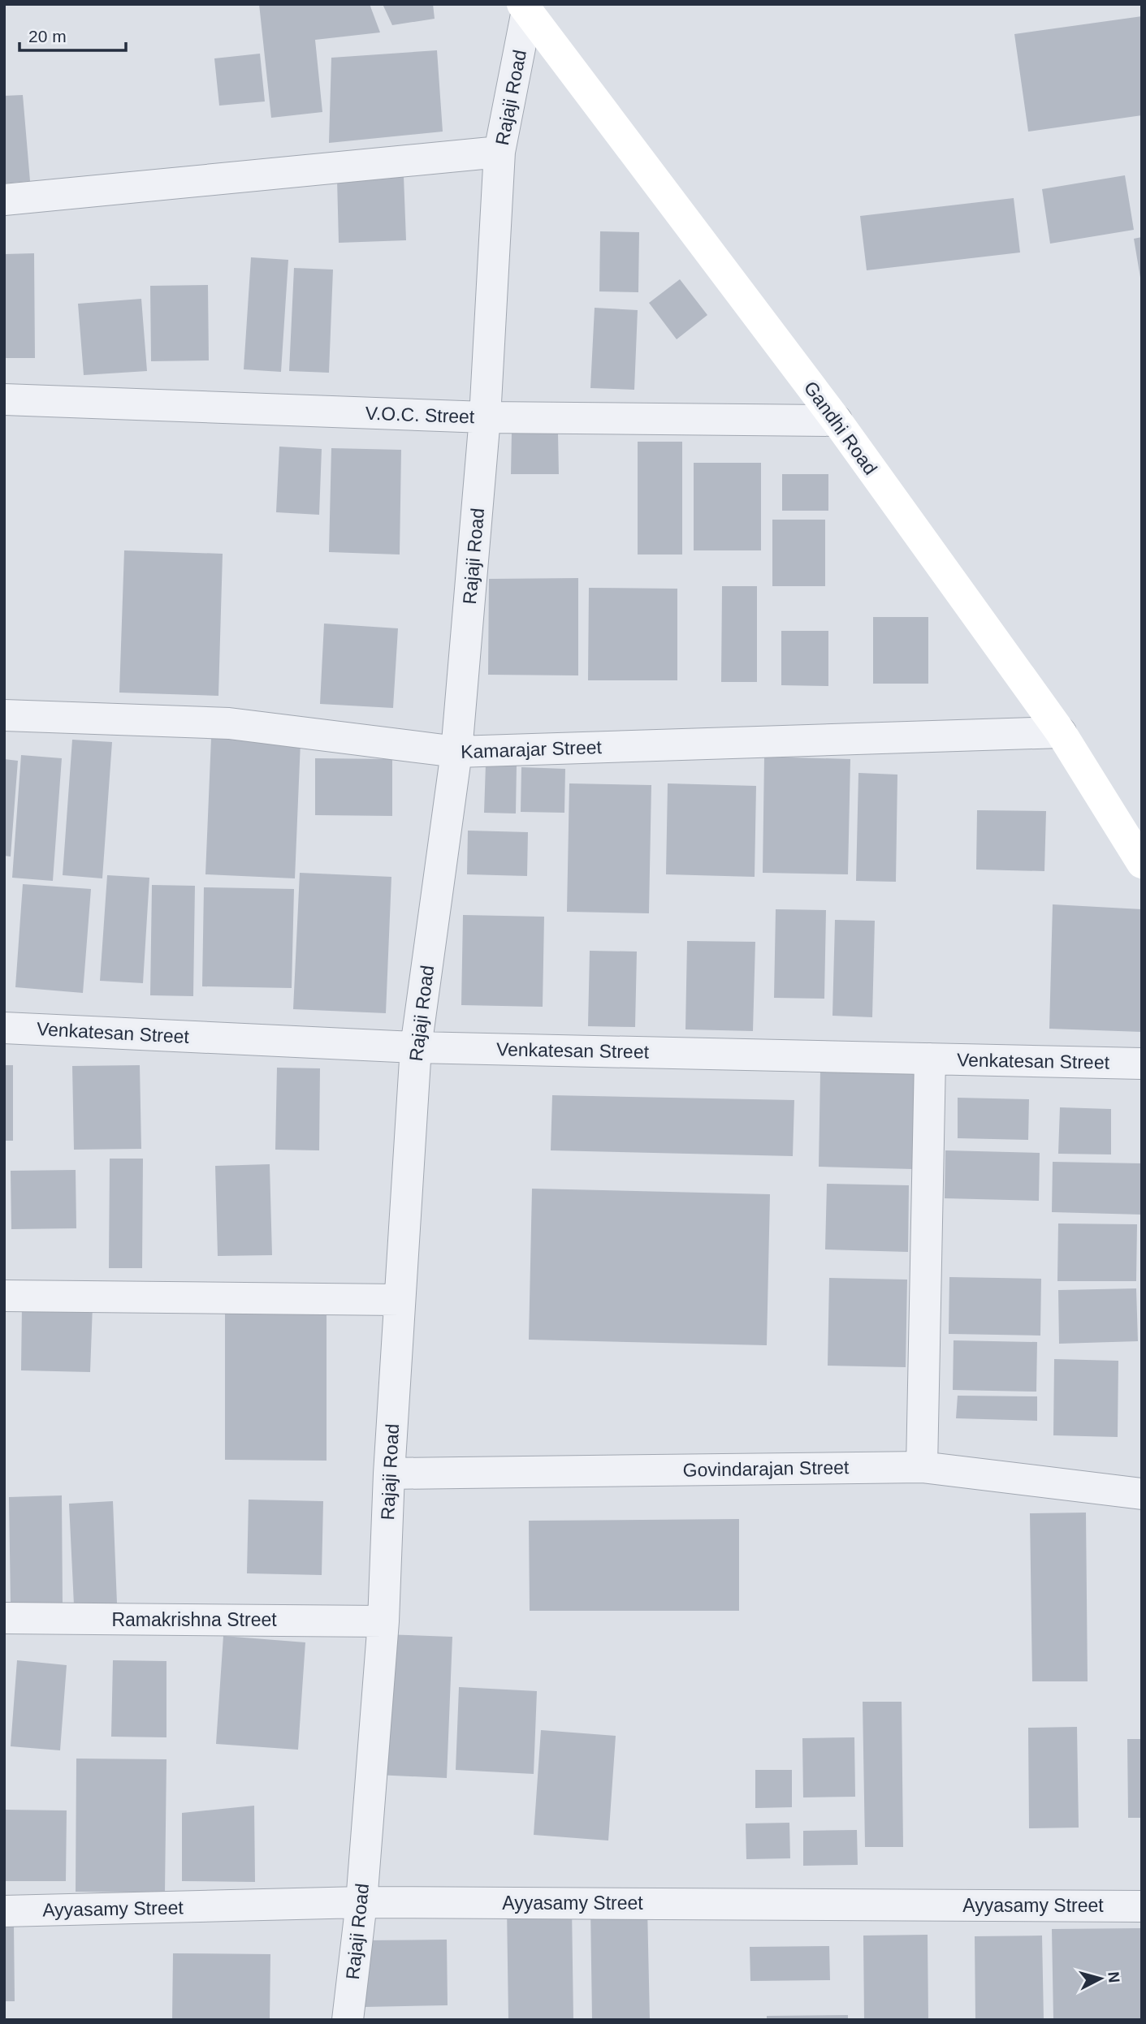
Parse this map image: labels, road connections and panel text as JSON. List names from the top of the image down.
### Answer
{
  "streets": {
    "main road": ["Gandhi Road"],
    "street": [
      "Rajaji Road",
      "V.O.C. Street",
      "Kamarajar Street",
      "Venkatesan Street",
      "Govindarajan Street",
      "Ramakrishna Street",
      "Ayyasamy Street"
    ]
  },
  "crossings": [
    ["Rajaji Road", "V.O.C. Street"],
    ["Rajaji Road", "Gandhi Road"],
    ["Rajaji Road", "Kamarajar Street"],
    ["Rajaji Road", "Venkatesan Street"],
    ["Rajaji Road", "Govindarajan Street"],
    ["Rajaji Road", "Ramakrishna Street"],
    ["Rajaji Road", "Ayyasamy Street"],
    ["V.O.C. Street", "Gandhi Road"],
    ["Gandhi Road", "Kamarajar Street"]
  ],
  "scale_bar": "20 m",
  "north": "right"
}
